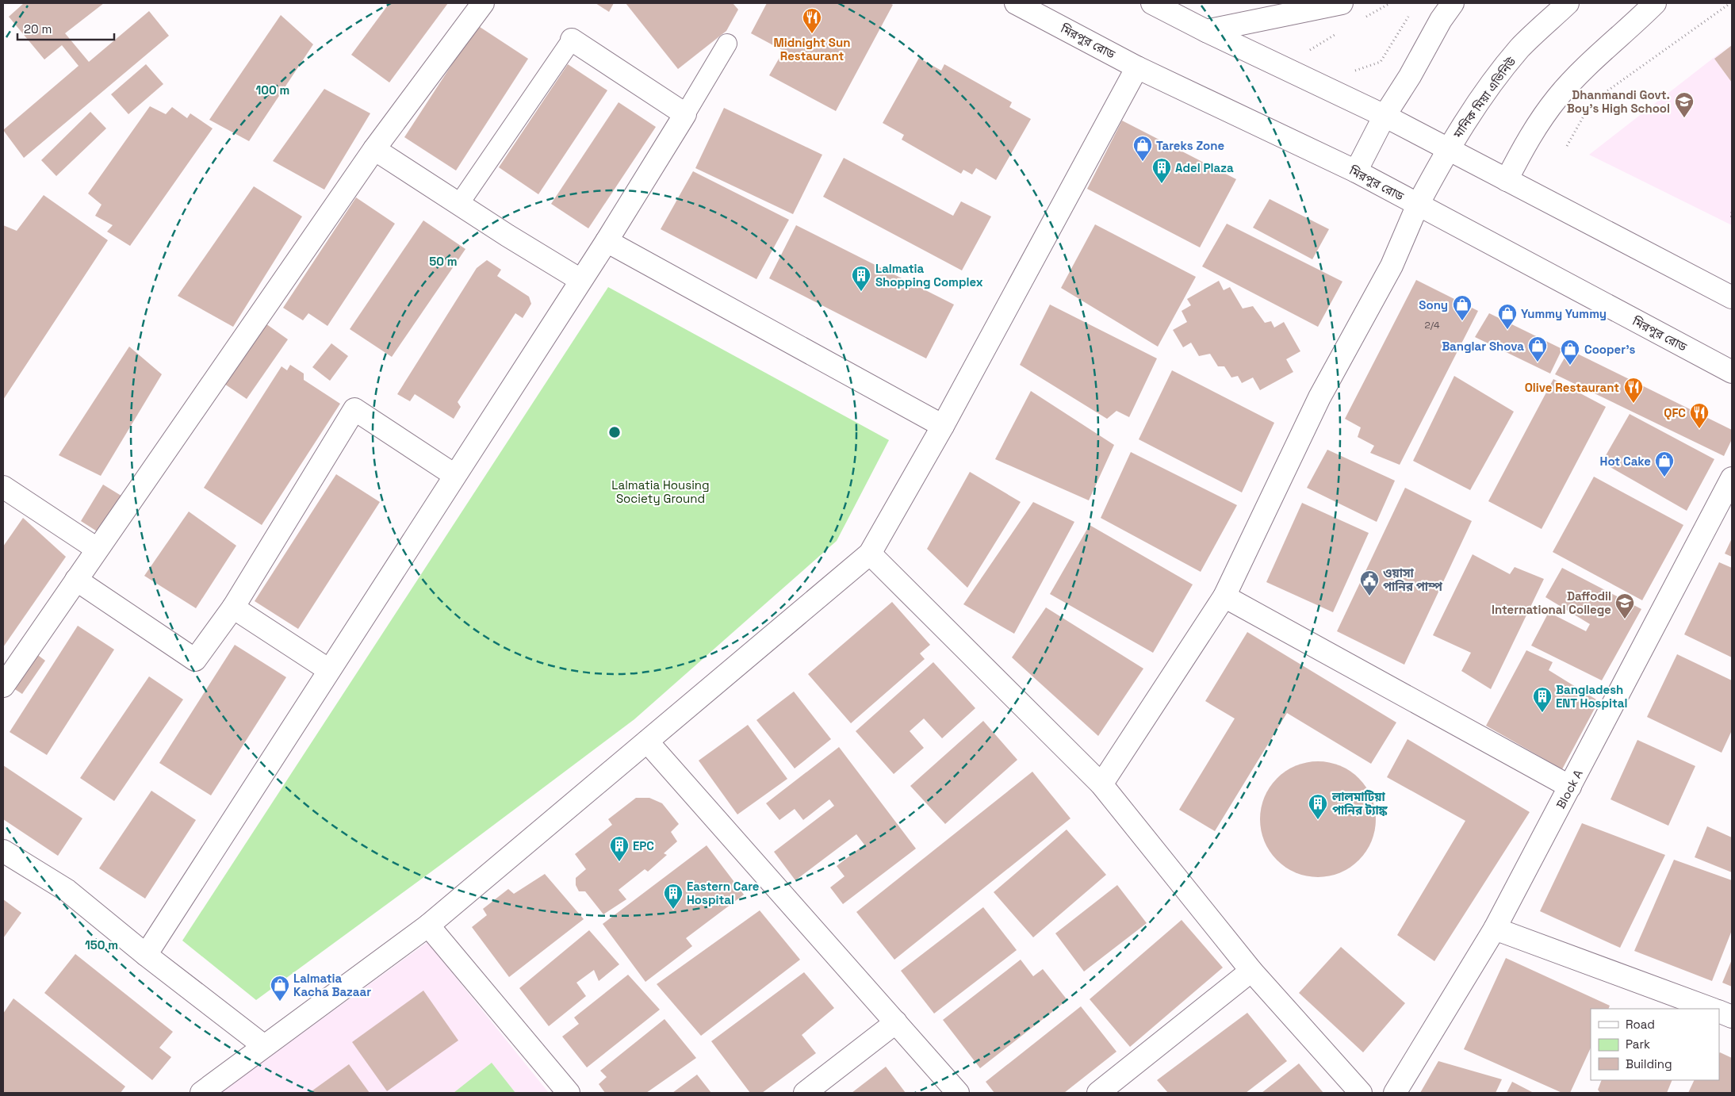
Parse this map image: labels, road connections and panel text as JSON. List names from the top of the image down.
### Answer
{
  "streets": {
    "main road": ["মিরপুর রোড", "মানিক মিয়া এভিনিউ", "Block A"]
  },
  "crossings": [
    ["মিরপুর রোড", "মানিক মিয়া এভিনিউ"]
  ],
  "parks": ["Lalmatia Housing Society Ground"],
  "places": {
    "restaurant": ["Midnight Sun Restaurant", "Olive Restaurant", "QFC"],
    "school or university": ["Dhanmandi Govt. Boy's High School", "Daffodil International College"],
    "shop": [
      "Tareks Zone",
      "Sony",
      "Yummy Yummy",
      "Banglar Shova",
      "Cooper's",
      "Hot Cake",
      "Lalmatia Kacha Bazaar"
    ],
    "building": [
      "Adel Plaza",
      "Lalmatia Shopping Complex",
      "Bangladesh ENT Hospital",
      "লালমাটিয়া পানির ট্যাঙ্ক",
      "EPC",
      "Eastern Care Hospital"
    ],
    "public building": ["ওয়াসা পানির পাম্প"]
  },
  "house_numbers": ["2/4"],
  "legend": ["Road", "Park", "Building"],
  "scale_bar": "20 m",
  "rings": ["100 m", "50 m", "150 m"]
}
